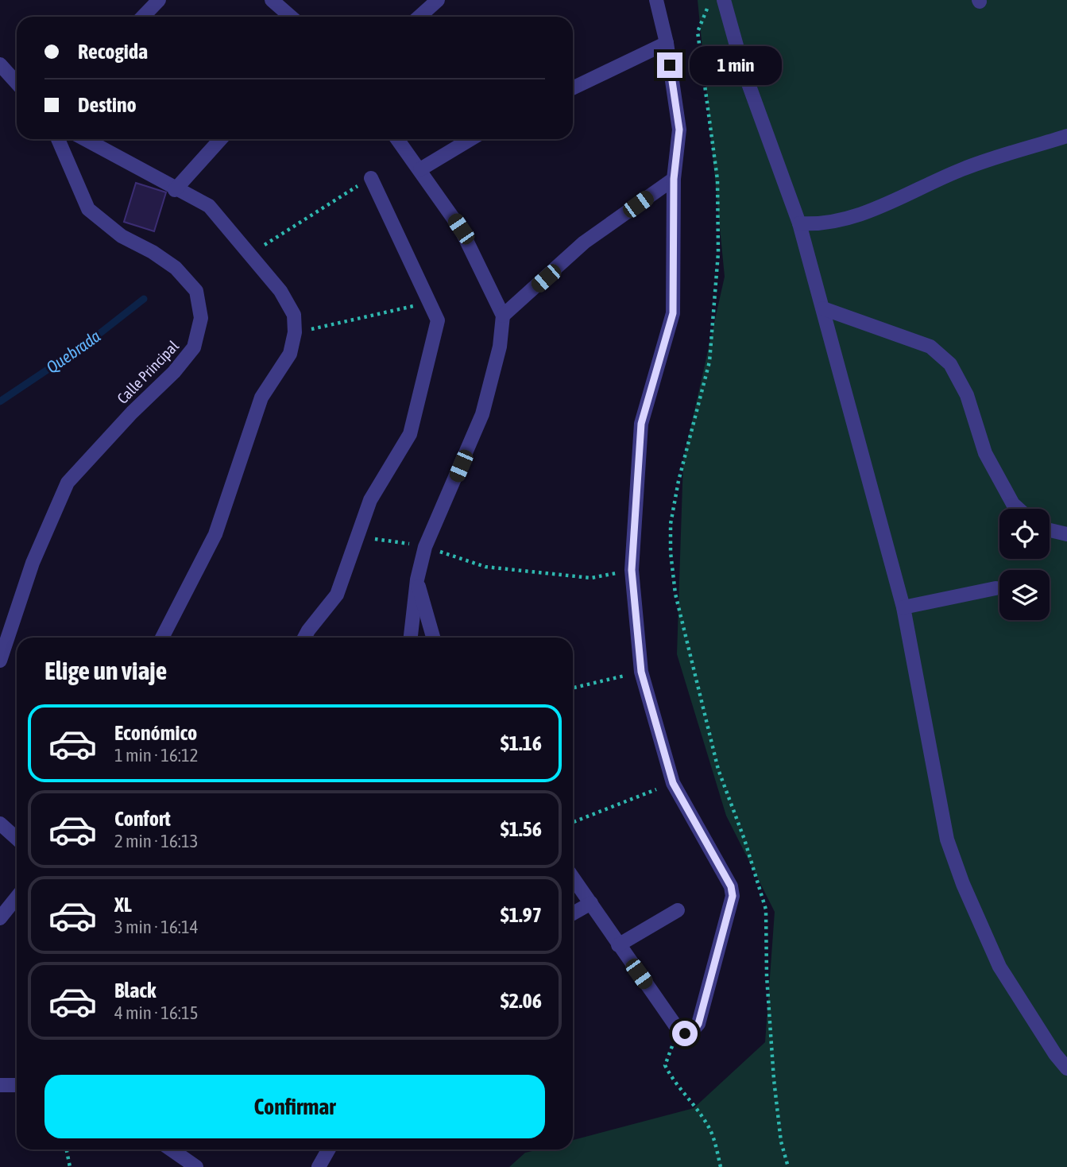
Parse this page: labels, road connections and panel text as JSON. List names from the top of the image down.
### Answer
{
  "streets": {
    "street": ["Calle Principal"]
  },
  "water": ["Quebrada"],
  "page": {
    "banner": ["Recogida", "Destino"],
    "bubble": "1 min",
    "heading": "Elige un viaje",
    "list": [
      {
        "name": "Económico",
        "note": "1 min · 16:12",
        "value": "$1.16"
      },
      {
        "name": "Confort",
        "note": "2 min · 16:13",
        "value": "$1.56"
      },
      {
        "name": "XL",
        "note": "3 min · 16:14",
        "value": "$1.97"
      },
      {
        "name": "Black",
        "note": "4 min · 16:15",
        "value": "$2.06"
      }
    ],
    "buttons": "Confirmar"
  }
}
